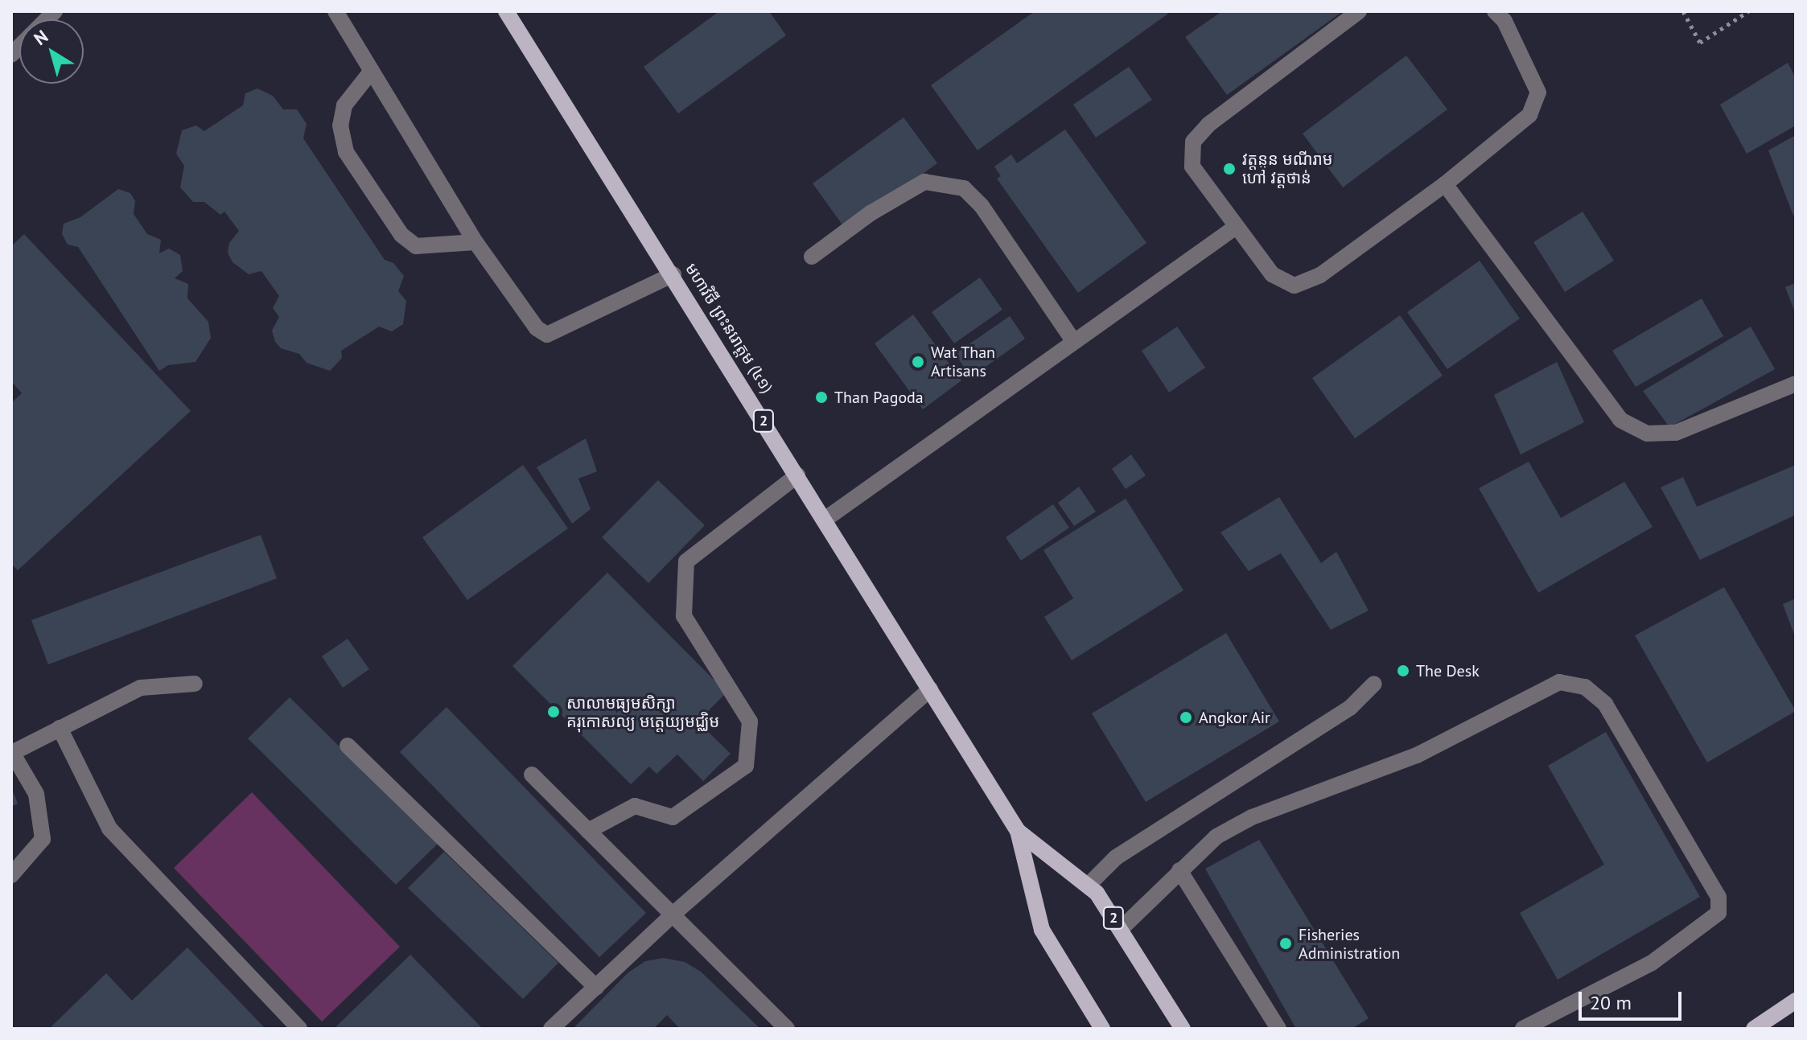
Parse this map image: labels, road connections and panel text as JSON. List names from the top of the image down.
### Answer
{
  "streets": {
    "main road": ["មហាវិថី ព្រះនរោត្តម (៤១)", "2"]
  },
  "places": [
    "វត្តនួន មណីរាម ហៅ វត្តថាន់",
    "Wat Than Artisans",
    "Than Pagoda",
    "The Desk",
    "សាលាមធ្យមសិក្សា គរុកោសល្យ មត្តេយ្យមជ្ឈិម",
    "Angkor Air",
    "Fisheries Administration"
  ],
  "scale_bar": "20 m",
  "north": "top left"
}
